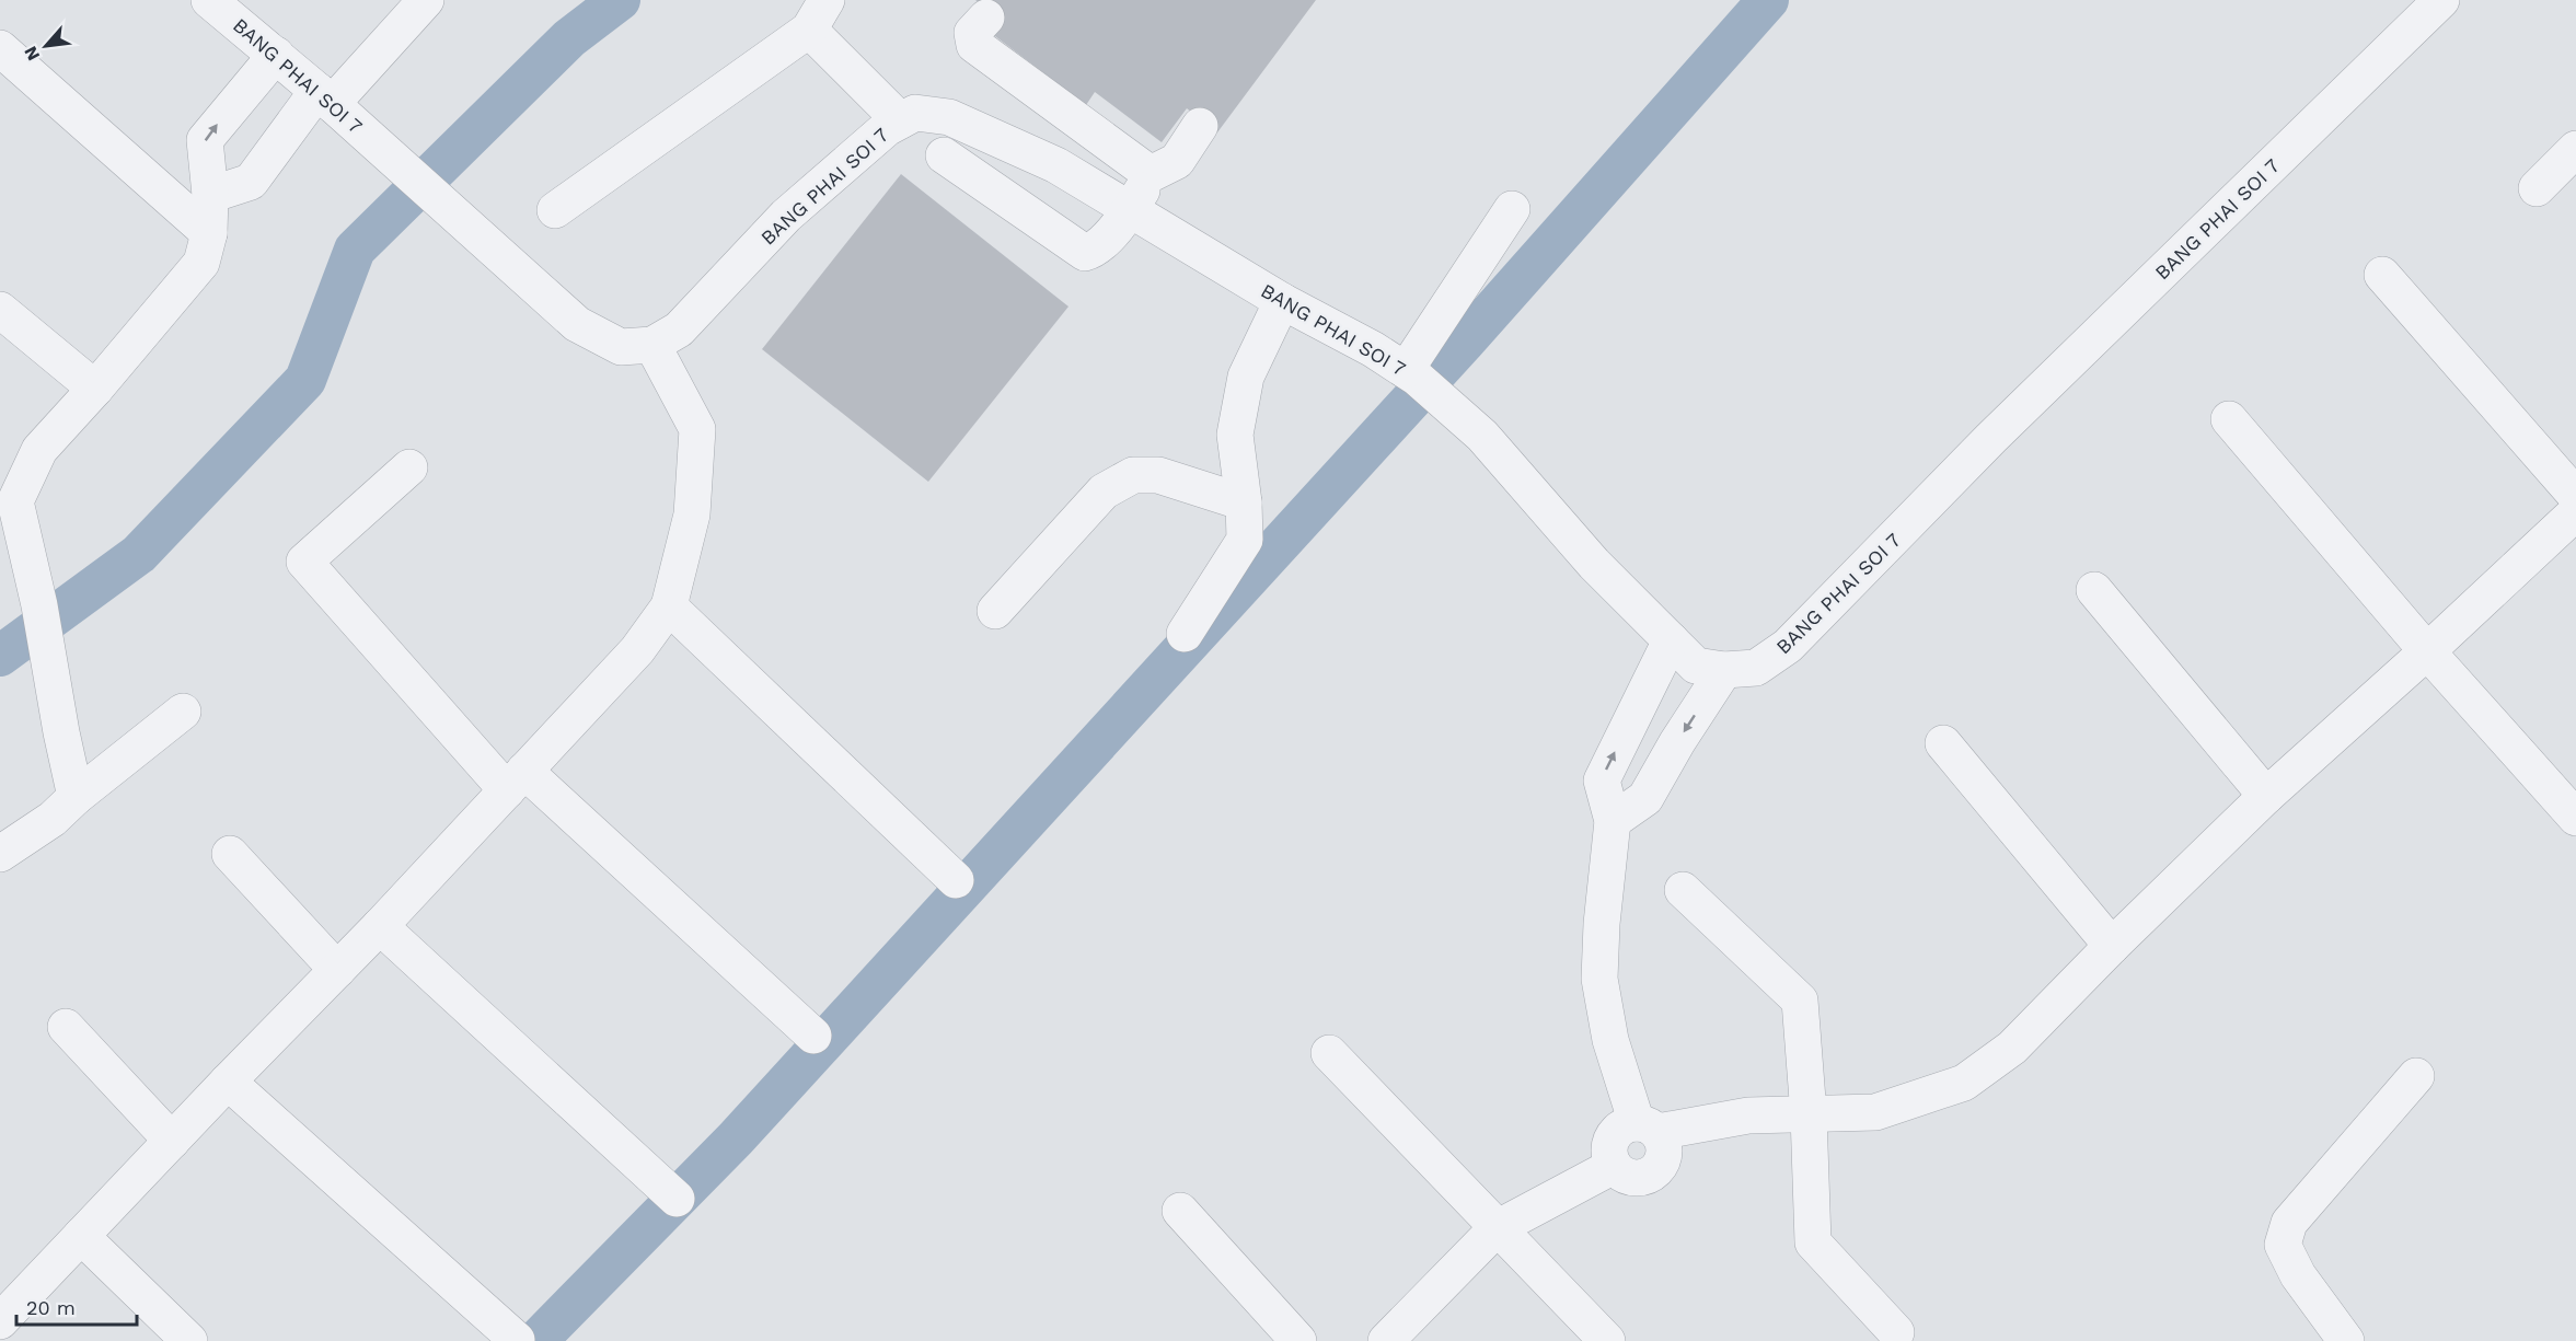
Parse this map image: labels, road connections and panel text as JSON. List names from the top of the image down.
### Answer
{
  "streets": {
    "street": ["BANG PHAI SOI 7"]
  },
  "scale_bar": "20 m",
  "north": "bottom left"
}
